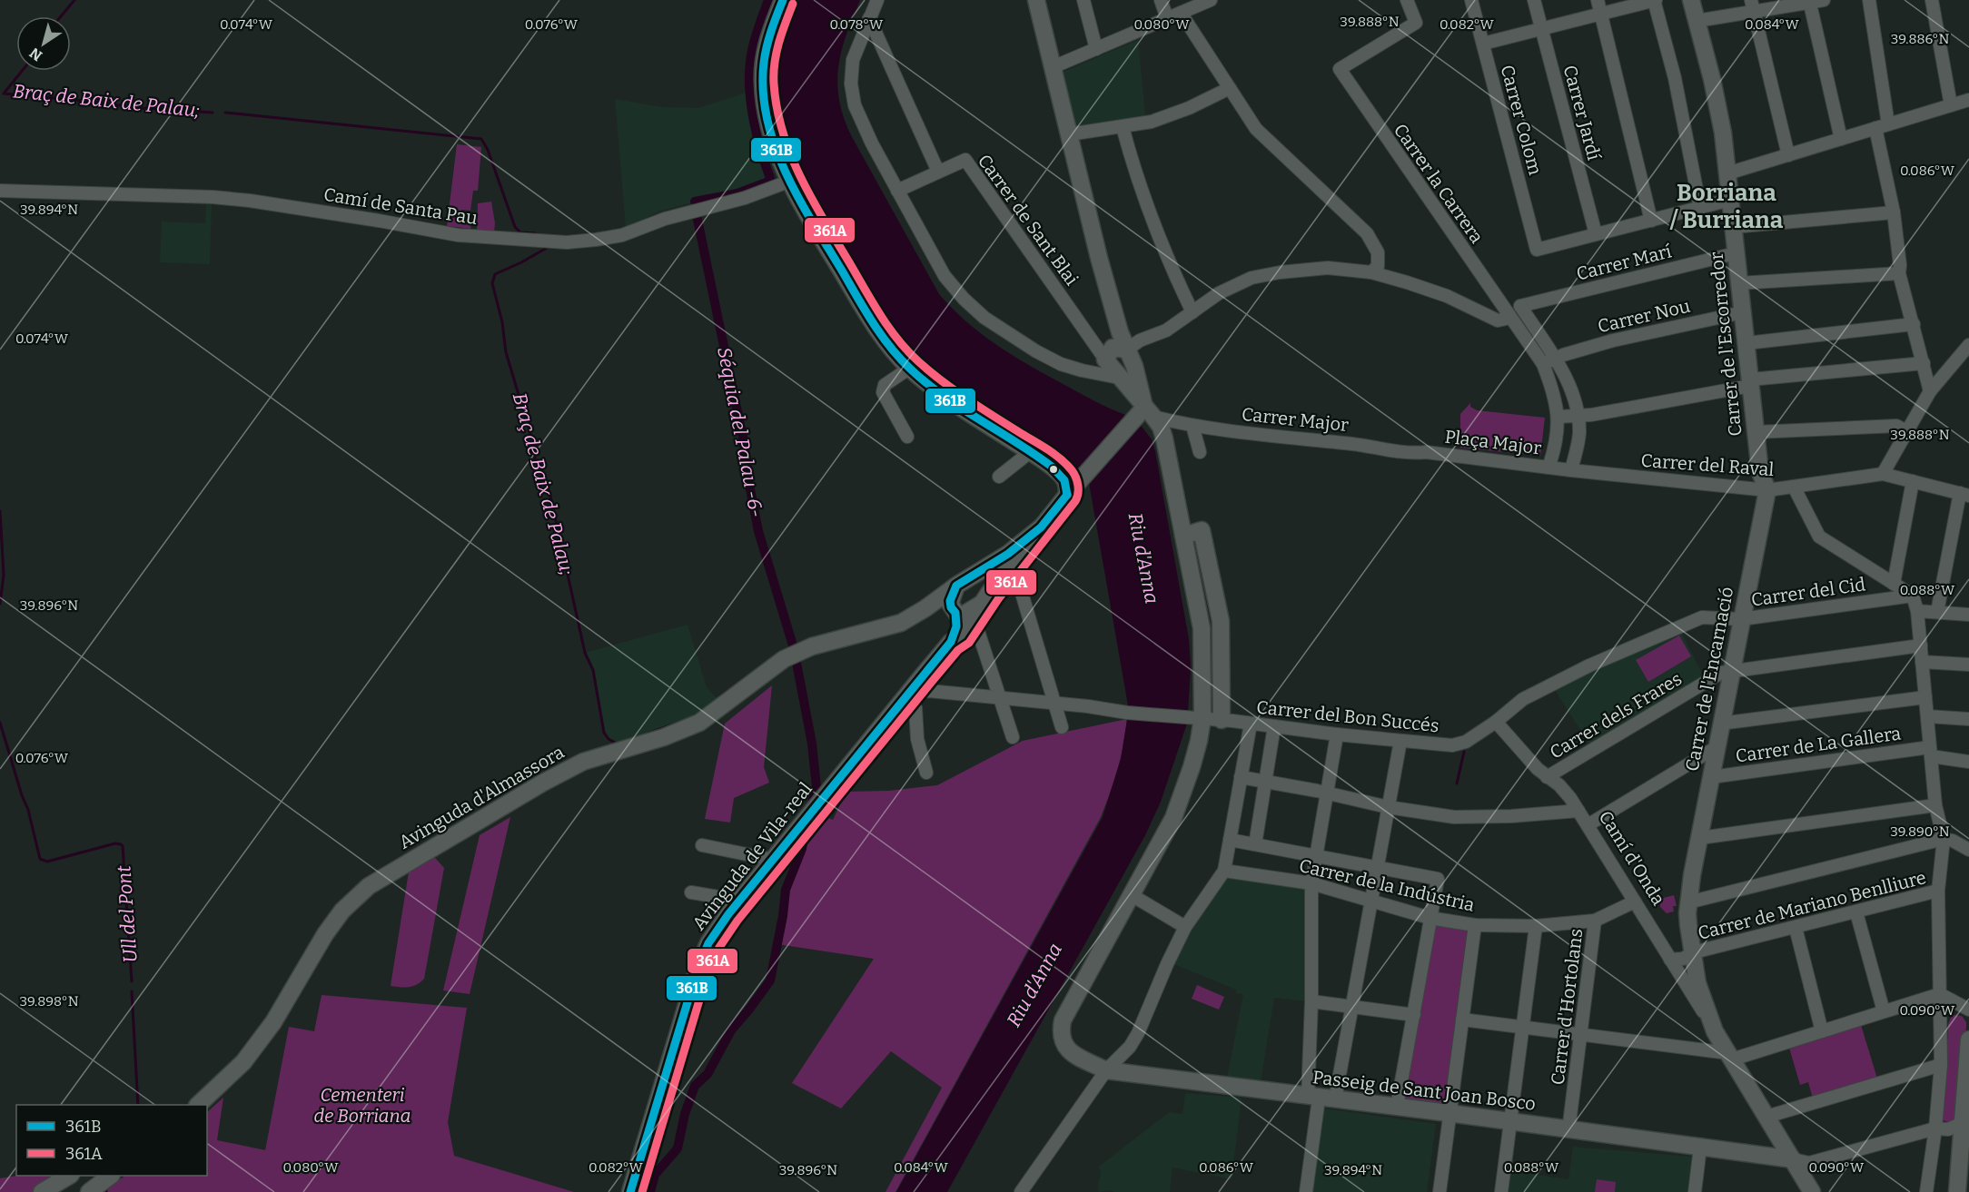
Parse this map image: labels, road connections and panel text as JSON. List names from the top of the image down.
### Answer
{
  "streets": {
    "street": [
      "Carrer Jardí",
      "Carrer Colom",
      "Carrer la Carrera",
      "Camí de Santa Pau",
      "Carrer de Sant Blai",
      "Carrer Marí",
      "Carrer Nou",
      "Carrer de l'Escorredor",
      "Carrer Major",
      "Plaça Major",
      "Carrer del Raval",
      "Carrer del Cid",
      "Carrer de l'Encarnació",
      "Carrer dels Frares",
      "Carrer del Bon Succés",
      "Carrer de La Gallera",
      "Avinguda d'Almassora",
      "Avinguda de Vila-real",
      "Camí d'Onda",
      "Carrer de la Indústria",
      "Carrer de Mariano Benlliure",
      "Carrer d'Hortolans",
      "Passeig de Sant Joan Bosco"
    ]
  },
  "crossings": [
    ["Carrer Jardí", "Carrer Colom"],
    ["Carrer la Carrera", "Carrer Nou"],
    ["Carrer Marí", "Carrer de l'Escorredor"],
    ["Carrer Nou", "Carrer de l'Escorredor"],
    ["Carrer de l'Escorredor", "Carrer del Raval"],
    ["Carrer de l'Escorredor", "Carrer de l'Encarnació"],
    ["Carrer Major", "Plaça Major"],
    ["Plaça Major", "Carrer del Raval"],
    ["Carrer del Raval", "Carrer de l'Encarnació"],
    ["Carrer del Cid", "Carrer de l'Encarnació"],
    ["Carrer del Cid", "Carrer del Bon Succés"],
    ["Carrer del Cid", "Camí d'Onda"],
    ["Carrer de l'Encarnació", "Carrer dels Frares"],
    ["Carrer de l'Encarnació", "Carrer de La Gallera"],
    ["Carrer de l'Encarnació", "Camí d'Onda"],
    ["Carrer dels Frares", "Camí d'Onda"],
    ["Carrer del Bon Succés", "Avinguda de Vila-real"],
    ["Carrer del Bon Succés", "Camí d'Onda"],
    ["Avinguda d'Almassora", "Avinguda de Vila-real"],
    ["Camí d'Onda", "Carrer de la Indústria"],
    ["Camí d'Onda", "Carrer de Mariano Benlliure"],
    ["Camí d'Onda", "Passeig de Sant Joan Bosco"],
    ["Carrer de la Indústria", "Carrer d'Hortolans"],
    ["Carrer d'Hortolans", "Passeig de Sant Joan Bosco"]
  ],
  "districts": ["Borriana / Burriana"],
  "water": [
    "Braç de Baix de Palau;",
    "Séquia del Palau -6-",
    "Riu d'Anna",
    "Ull del Pont"
  ],
  "parks": ["Cementeri de Borriana"],
  "lines": ["transit line 361B", "transit line 361A"],
  "legend": ["361B", "361A"],
  "north": "bottom left",
  "coordinates": [
    "39.888°N",
    "0.080°W",
    "0.082°W",
    "0.084°W",
    "0.074°W",
    "0.076°W",
    "0.078°W",
    "39.886°N",
    "0.086°W",
    "39.894°N",
    "0.088°W",
    "39.896°N",
    "39.890°N",
    "39.898°N",
    "0.090°W"
  ]
}
